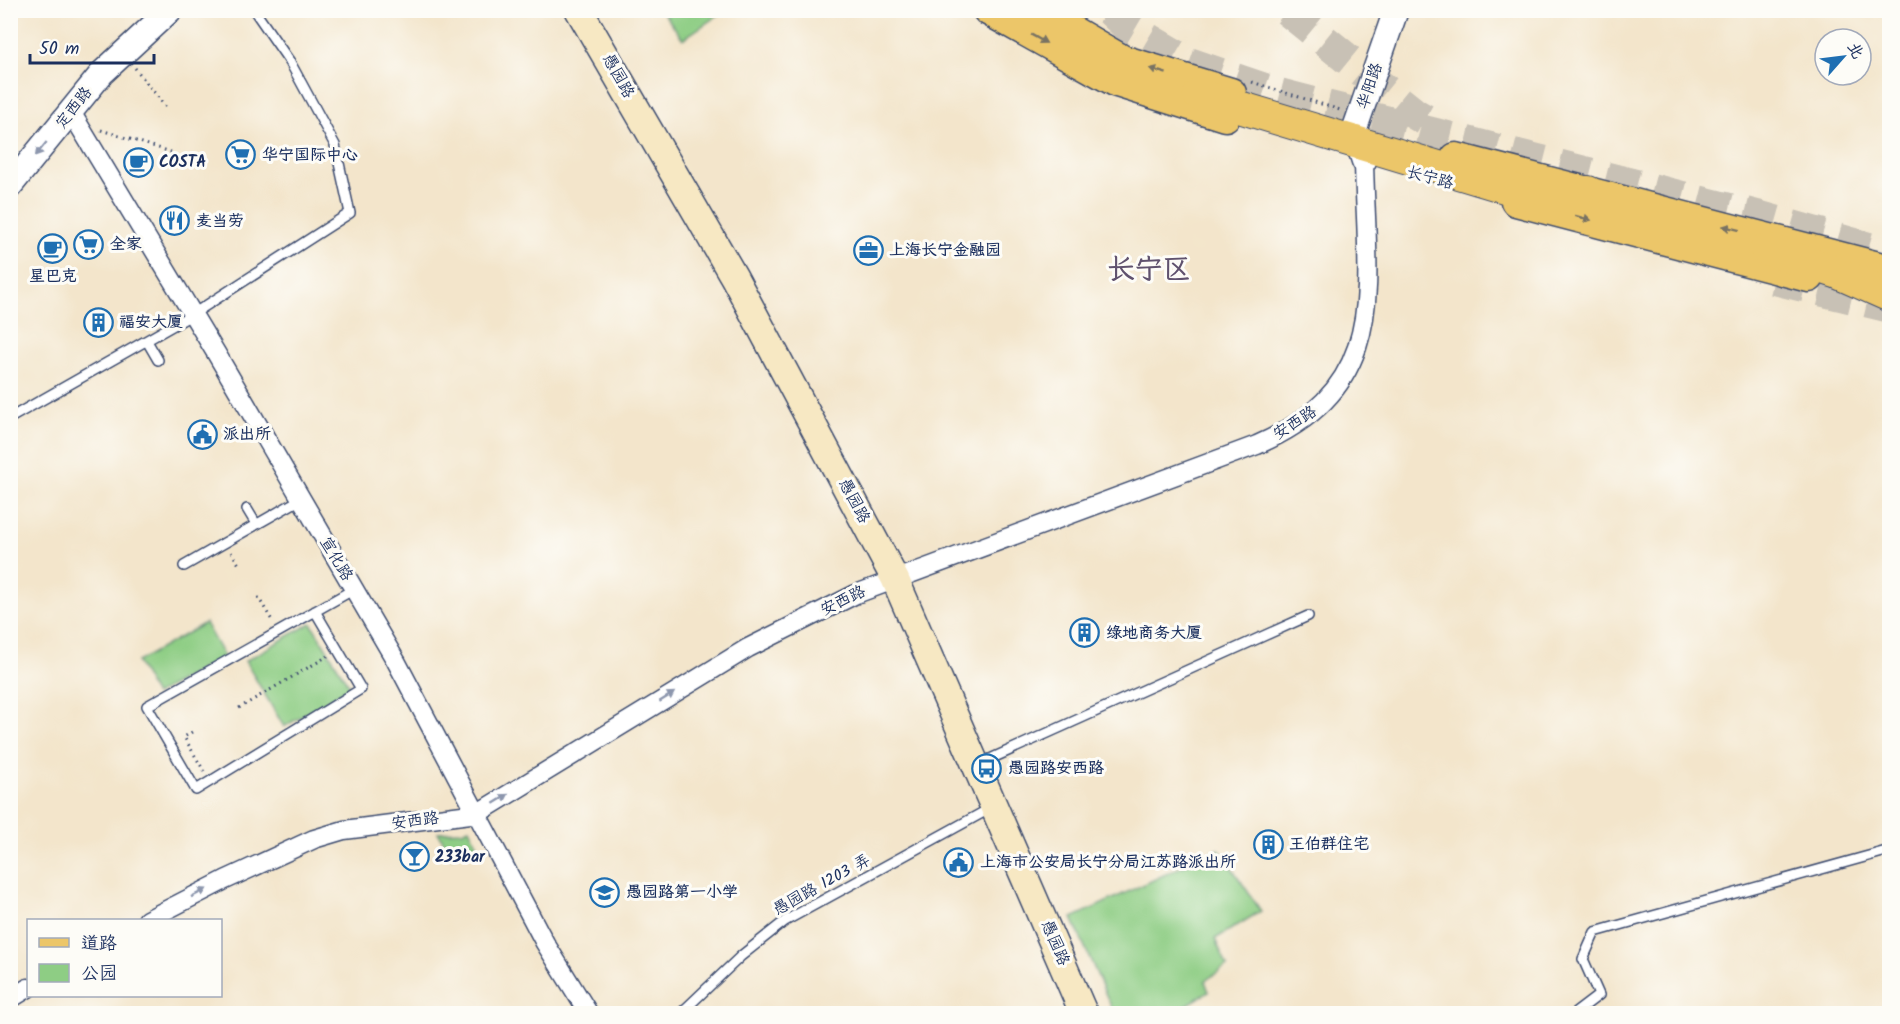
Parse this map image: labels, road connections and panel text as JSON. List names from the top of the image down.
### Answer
{
  "streets": {
    "main road": ["愚园路", "长宁路"],
    "street": [
      "华阳路",
      "定西路",
      "安西路",
      "宣化路"
    ],
    "lane": ["愚园路 1203 弄"]
  },
  "crossings": [
    ["愚园路", "安西路"],
    ["愚园路", "愚园路 1203 弄"],
    ["华阳路", "长宁路"],
    ["华阳路", "安西路"],
    ["定西路", "宣化路"],
    ["长宁路", "安西路"],
    ["安西路", "宣化路"]
  ],
  "one_way": ["定西路", "安西路"],
  "districts": ["长宁区"],
  "places": {
    "supermarket": ["华宁国际中心", "全家"],
    "cafe": ["COSTA", "星巴克"],
    "restaurant": ["麦当劳"],
    "office": ["上海长宁金融园"],
    "building": ["福安大厦", "绿地商务大厦", "王伯群住宅"],
    "public building": ["派出所", "上海市公安局长宁分局江苏路派出所"],
    "bus stop": ["愚园路安西路"],
    "bar": ["233bar"],
    "school or university": ["愚园路第一小学"]
  },
  "legend": ["道路", "公园"],
  "scale_bar": "50 m",
  "north": "top right"
}
